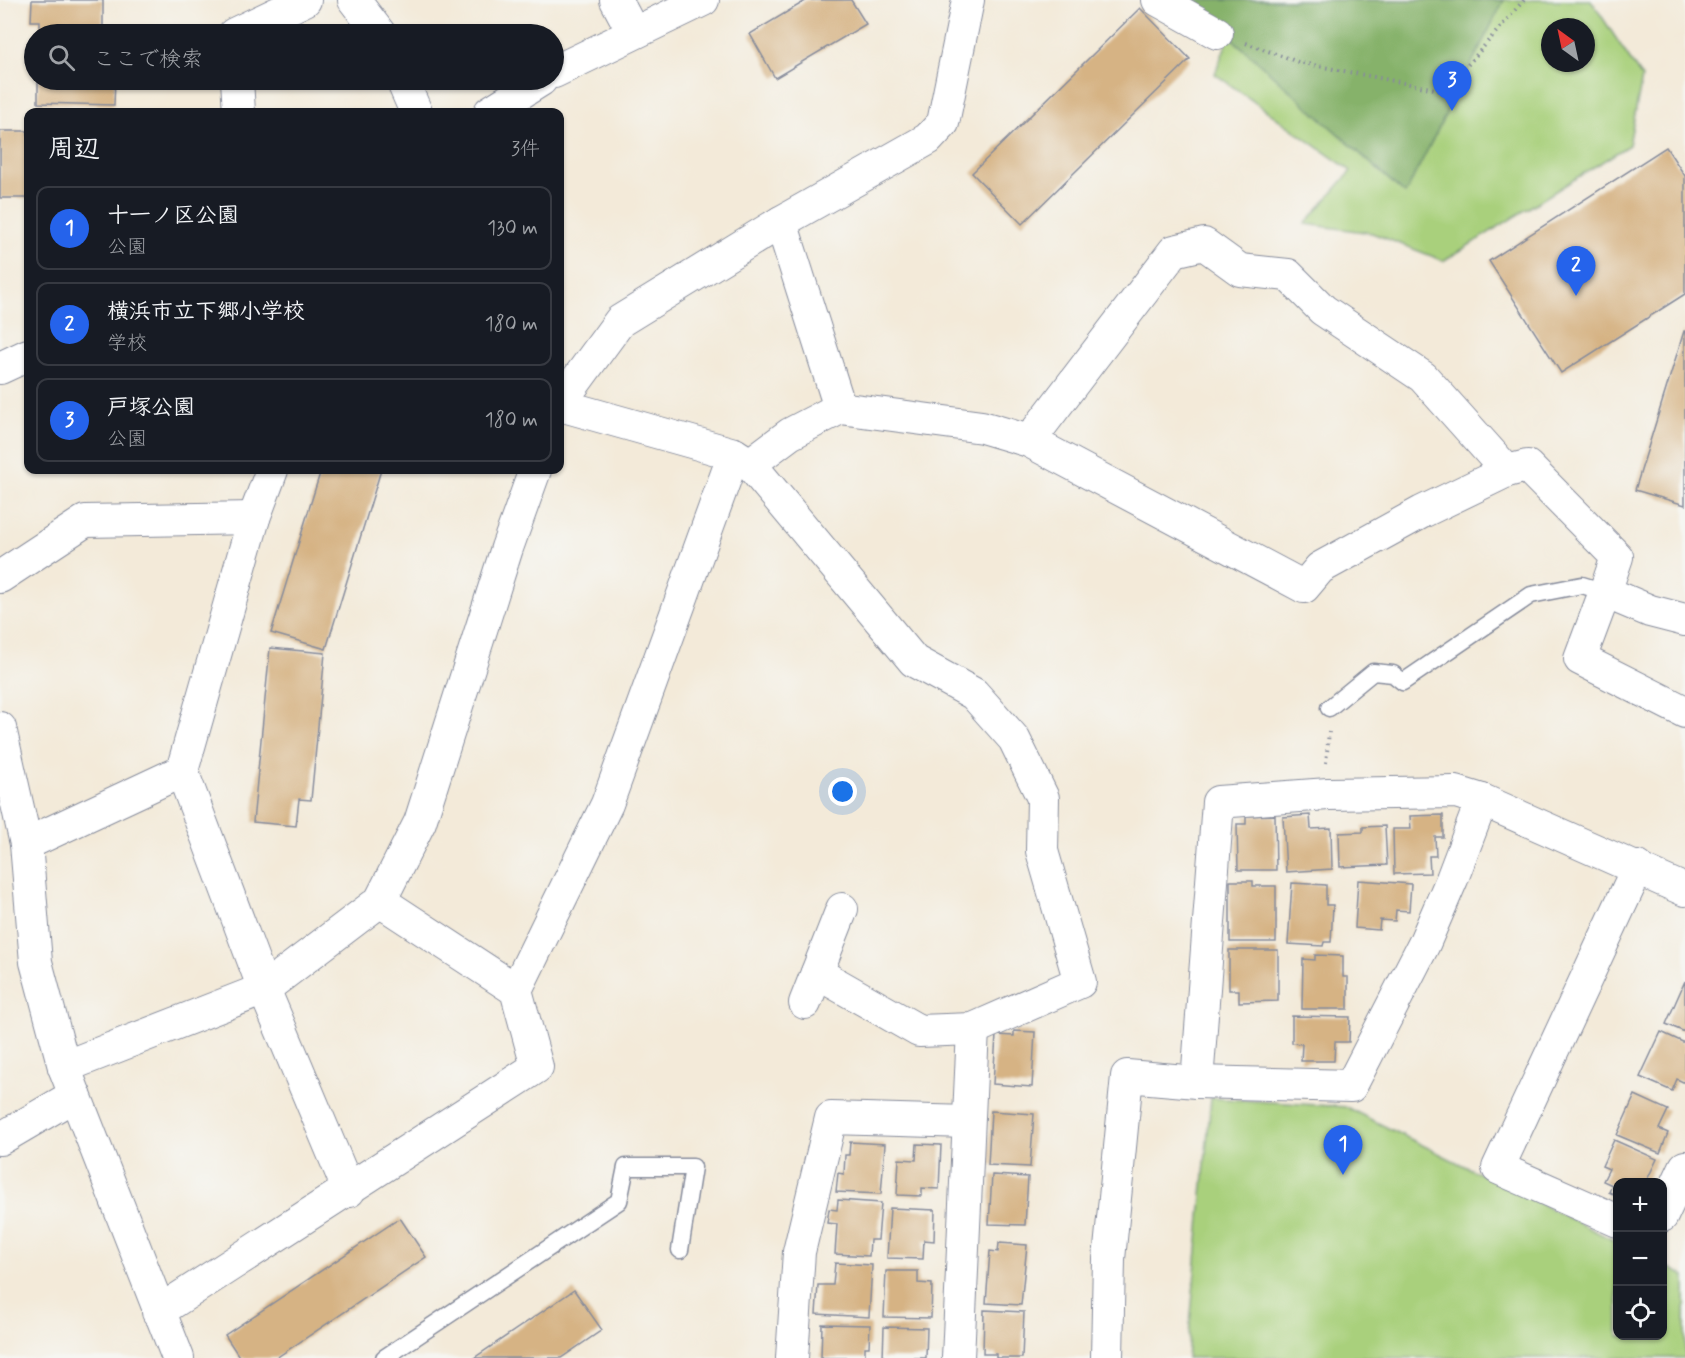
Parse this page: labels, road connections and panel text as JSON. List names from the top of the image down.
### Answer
{
  "north": "top left",
  "page": {
    "search": "ここで検索",
    "pins": ["3", "2", "1"],
    "heading": ["周辺", "3件"],
    "list": [
      {
        "mark": "1",
        "name": "十一ノ区公園",
        "note": "公園",
        "value": "130 m"
      },
      {
        "mark": "2",
        "name": "横浜市立下郷小学校",
        "note": "学校",
        "value": "180 m"
      },
      {
        "mark": "3",
        "name": "戸塚公園",
        "note": "公園",
        "value": "180 m"
      }
    ],
    "map_buttons": ["+", "−"]
  }
}
